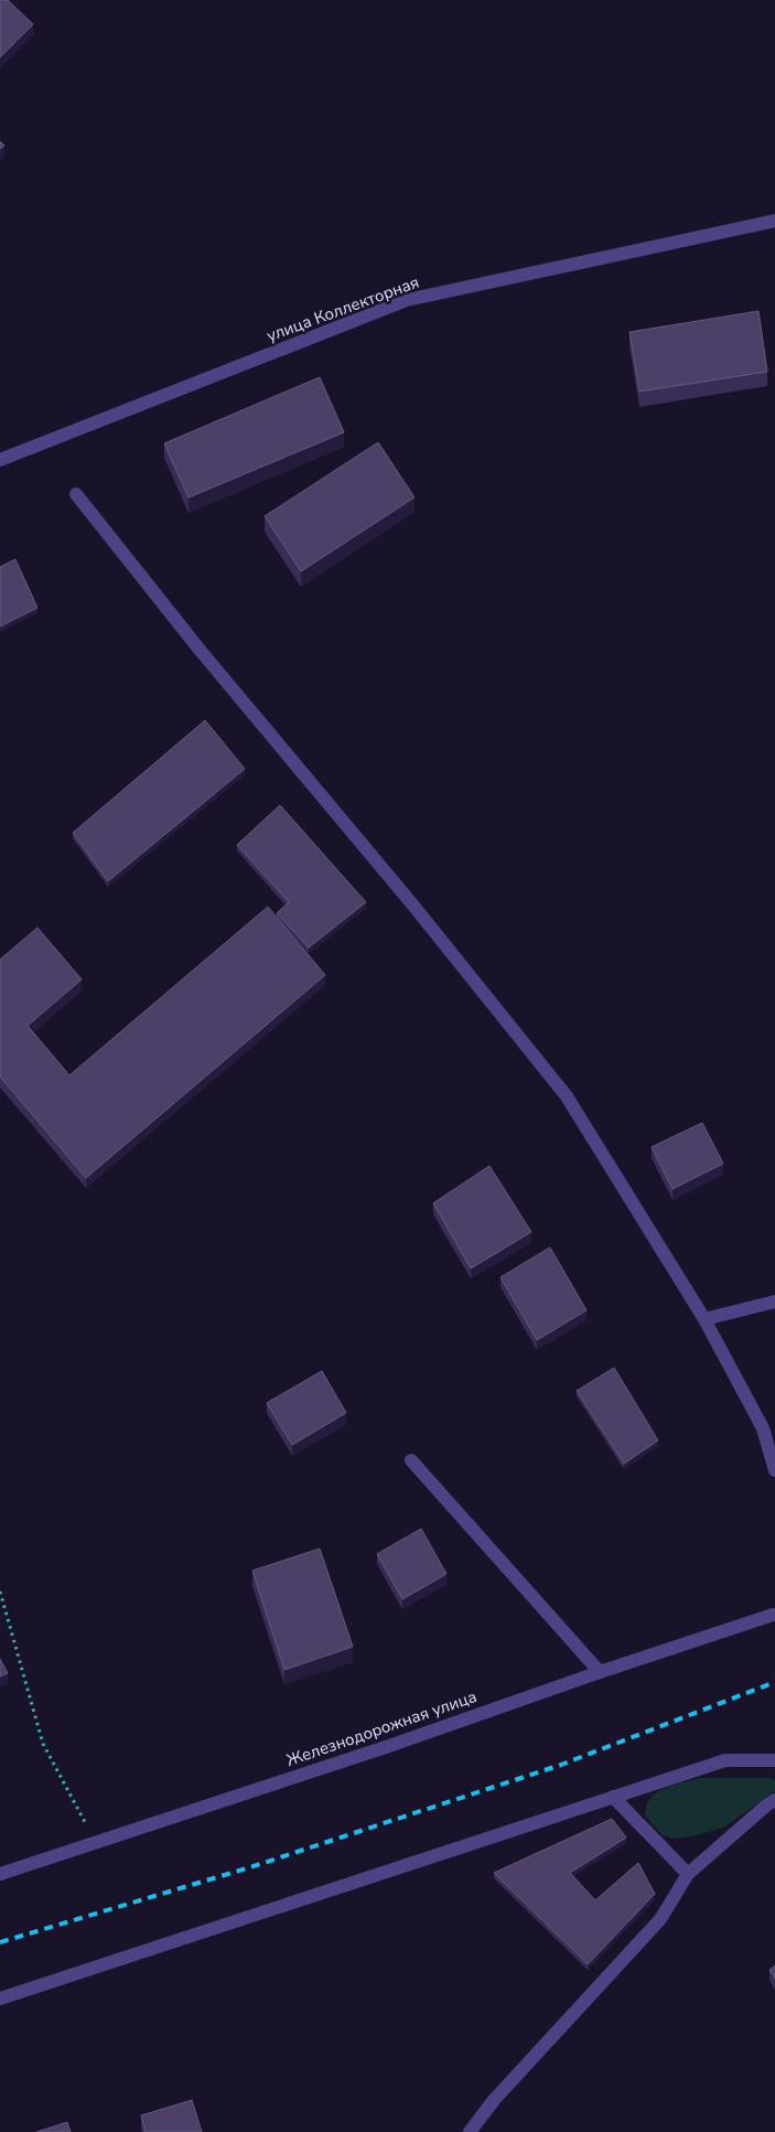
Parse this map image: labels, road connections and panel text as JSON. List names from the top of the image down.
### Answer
{
  "streets": {
    "street": ["улица Коллекторная", "Железнодорожная улица"]
  }
}
